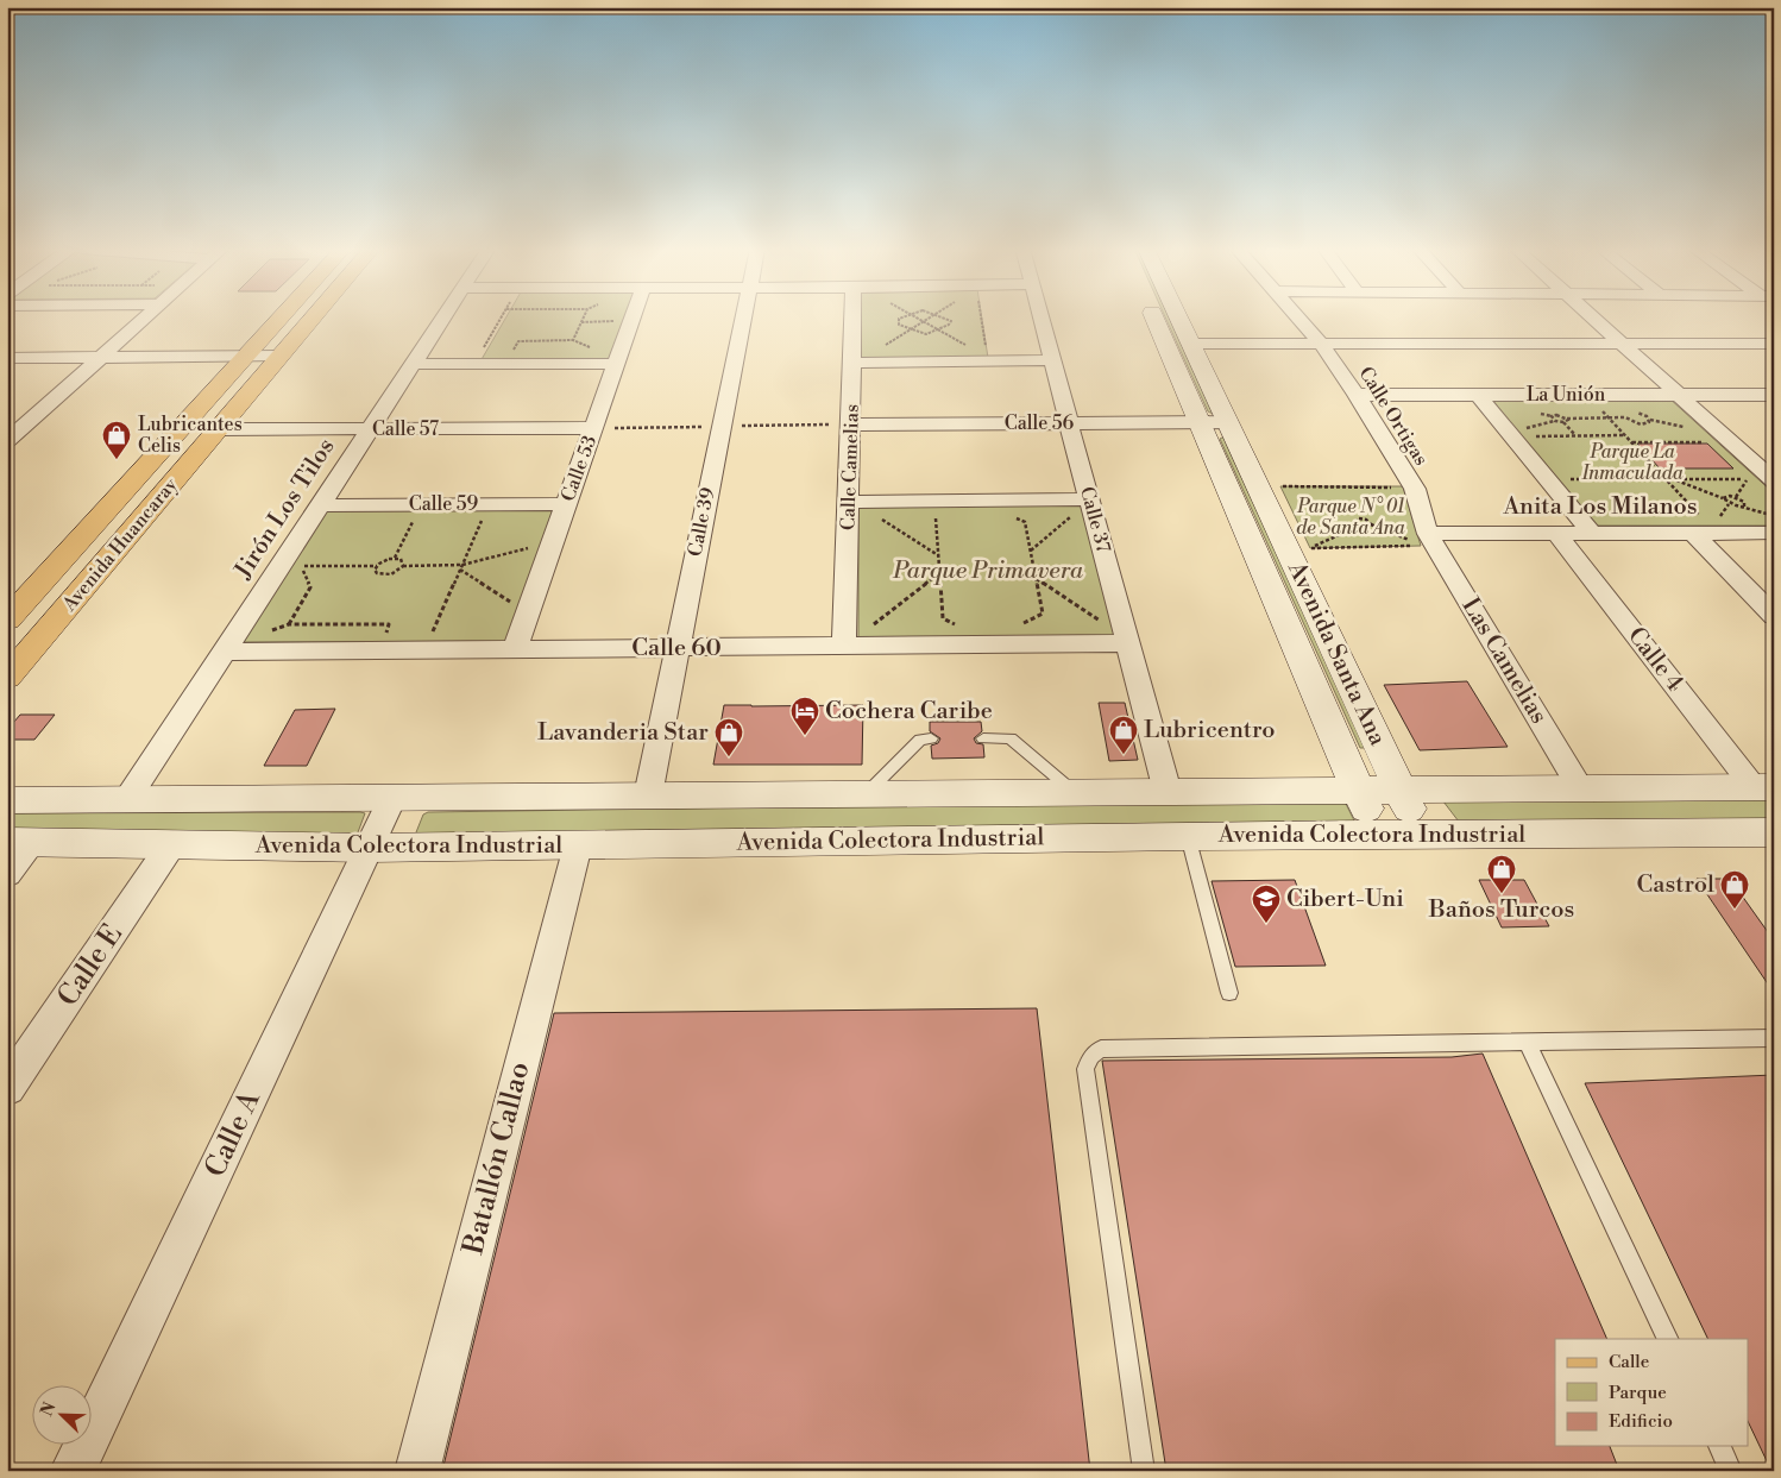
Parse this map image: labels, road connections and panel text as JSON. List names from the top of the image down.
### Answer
{
  "streets": {
    "main road": ["Avenida Huancaray", "Avenida Santa Ana", "Avenida Colectora Industrial"],
    "street": [
      "La Unión",
      "Calle Ortigas",
      "Calle 56",
      "Calle 57",
      "Calle Camelias",
      "Calle 53",
      "Calle 59",
      "Anita Los Milanos",
      "Jirón Los Tilos",
      "Calle 37",
      "Calle 39",
      "Calle 60",
      "Calle 4",
      "Las Camelias",
      "Calle E",
      "Calle A",
      "Batallón Callao"
    ]
  },
  "crossings": [
    ["La Unión", "Calle Ortigas"],
    ["Calle Ortigas", "Anita Los Milanos"],
    ["Calle Ortigas", "Las Camelias"],
    ["Calle 56", "Calle Camelias"],
    ["Calle 56", "Calle 37"],
    ["Calle 56", "Avenida Santa Ana"],
    ["Calle 57", "Calle 53"],
    ["Calle 57", "Jirón Los Tilos"],
    ["Calle 57", "Avenida Huancaray"],
    ["Calle Camelias", "Calle 60"],
    ["Calle 53", "Calle 59"],
    ["Calle 53", "Calle 60"],
    ["Calle 59", "Jirón Los Tilos"],
    ["Anita Los Milanos", "Calle 4"],
    ["Anita Los Milanos", "Las Camelias"],
    ["Jirón Los Tilos", "Calle 60"],
    ["Jirón Los Tilos", "Avenida Colectora Industrial"],
    ["Calle 37", "Calle 60"],
    ["Calle 37", "Avenida Colectora Industrial"],
    ["Calle 39", "Calle 60"],
    ["Calle 39", "Avenida Colectora Industrial"],
    ["Avenida Santa Ana", "Avenida Colectora Industrial"],
    ["Calle 4", "Avenida Colectora Industrial"],
    ["Las Camelias", "Avenida Colectora Industrial"],
    ["Avenida Colectora Industrial", "Calle E"],
    ["Avenida Colectora Industrial", "Calle A"],
    ["Avenida Colectora Industrial", "Batallón Callao"]
  ],
  "parks": ["Parque La Inmaculada", "Parque N° 01 de Santa Ana", "Parque Primavera"],
  "places": {
    "shop": [
      "Lubricantes Celis",
      "Lubricentro",
      "Lavanderia Star",
      "Baños Turcos",
      "Castrol"
    ],
    "hotel": ["Cochera Caribe"],
    "school or university": ["Cibert-Uni"]
  },
  "legend": ["Calle", "Parque", "Edificio"],
  "north": "top left"
}
